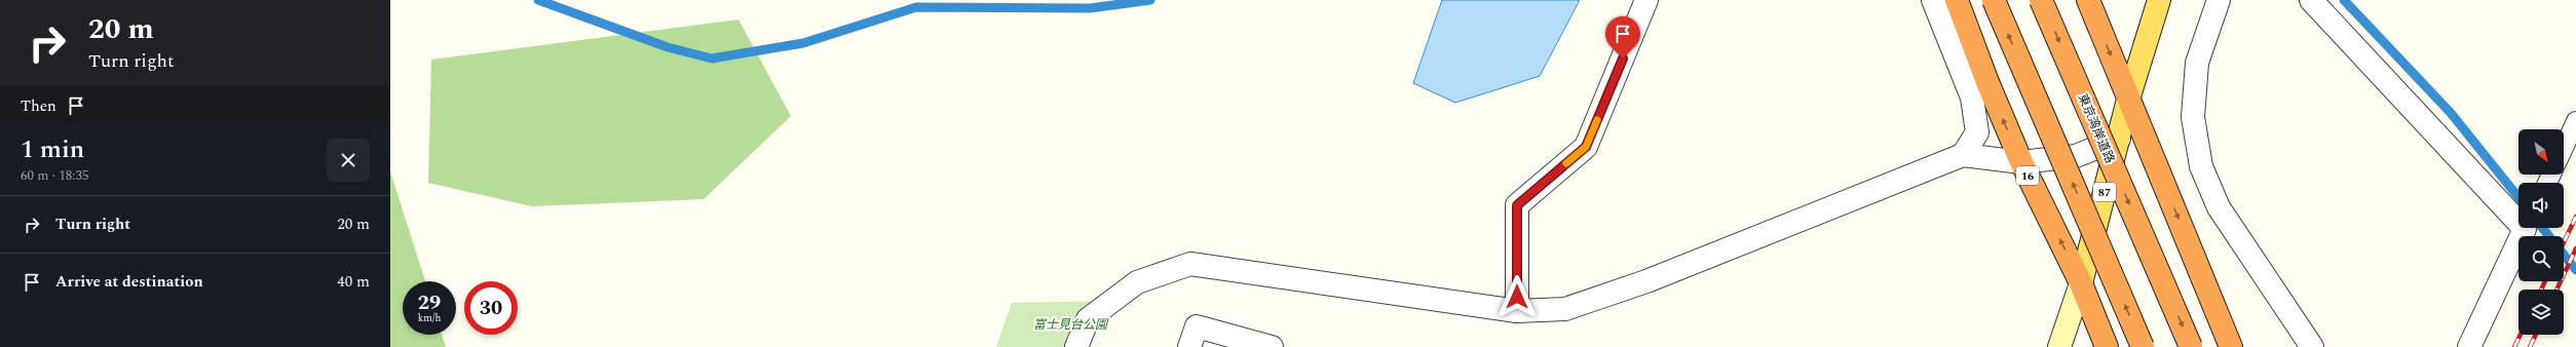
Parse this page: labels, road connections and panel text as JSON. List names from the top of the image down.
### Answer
{
  "streets": {
    "highway": ["東京湾岸道路", "16"],
    "main road": ["87"]
  },
  "crossings": [
    ["16", "87"]
  ],
  "parks": ["富士見台公園"],
  "north": "bottom right",
  "page": {
    "turn": ["20 m", "Turn right"],
    "then": "Then",
    "heading": ["1 min", "60 m · 18:35"],
    "list": [
      {
        "name": "Turn right",
        "value": "20 m"
      },
      {
        "name": "Arrive at destination",
        "value": "40 m"
      }
    ],
    "speed": "29 km/h",
    "limit": "30"
  }
}
